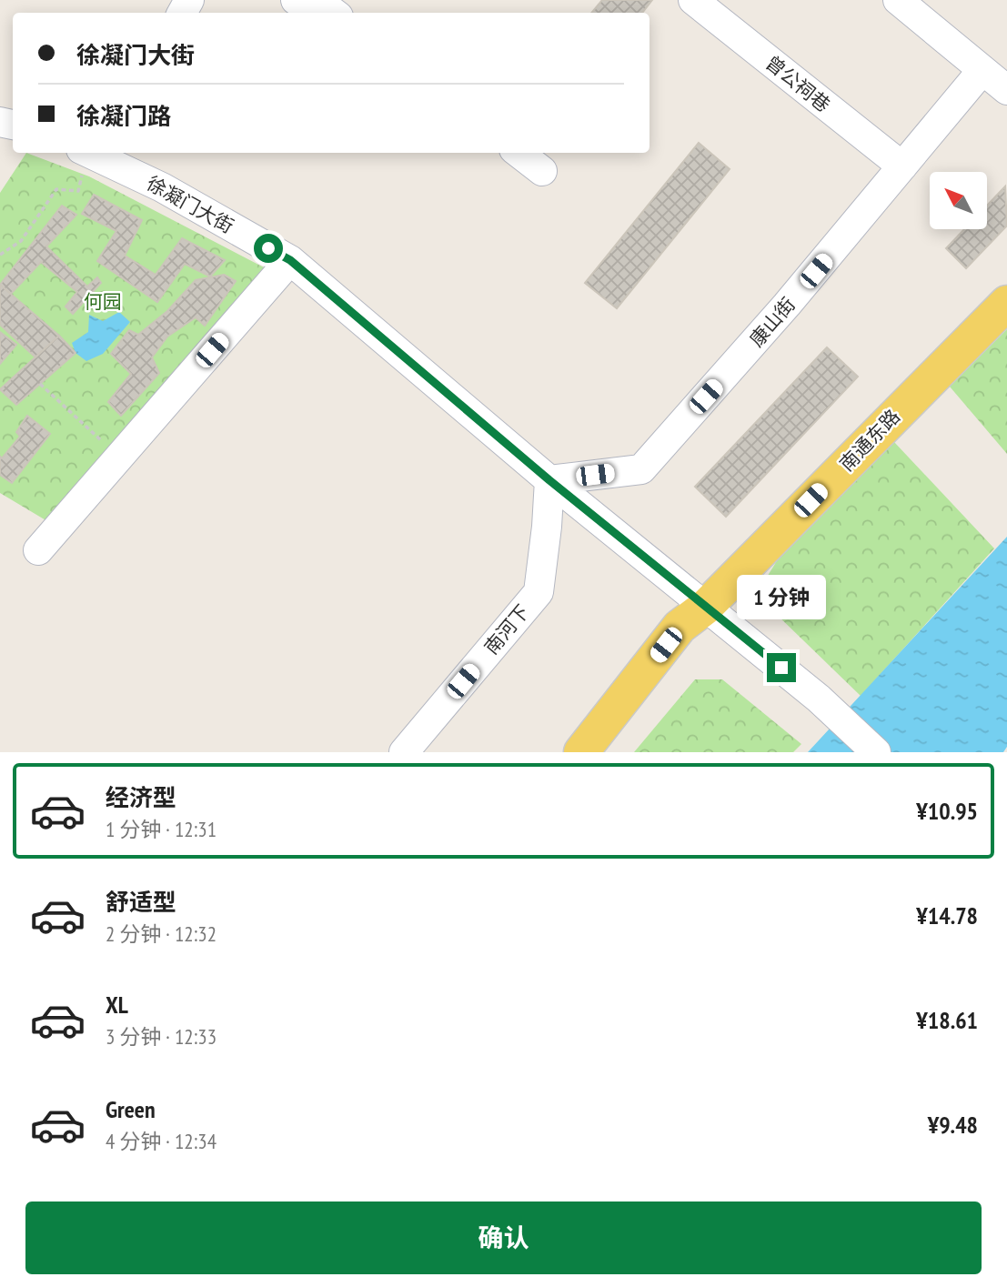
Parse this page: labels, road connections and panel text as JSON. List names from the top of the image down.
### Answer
{
  "streets": {
    "main road": ["南通东路"],
    "street": [
      "曾公祠巷",
      "徐凝门大街",
      "康山街",
      "南河下"
    ]
  },
  "crossings": [
    ["曾公祠巷", "康山街"],
    ["徐凝门大街", "康山街"],
    ["徐凝门大街", "南通东路"],
    ["徐凝门大街", "南河下"],
    ["康山街", "南河下"]
  ],
  "parks": ["何园"],
  "north": "top left",
  "page": {
    "banner": ["徐凝门大街", "徐凝门路"],
    "bubble": "1 分钟",
    "list": [
      {
        "name": "经济型",
        "note": "1 分钟 · 12:31",
        "value": "¥10.95"
      },
      {
        "name": "舒适型",
        "note": "2 分钟 · 12:32",
        "value": "¥14.78"
      },
      {
        "name": "XL",
        "note": "3 分钟 · 12:33",
        "value": "¥18.61"
      },
      {
        "name": "Green",
        "note": "4 分钟 · 12:34",
        "value": "¥9.48"
      }
    ],
    "buttons": "确认"
  }
}
